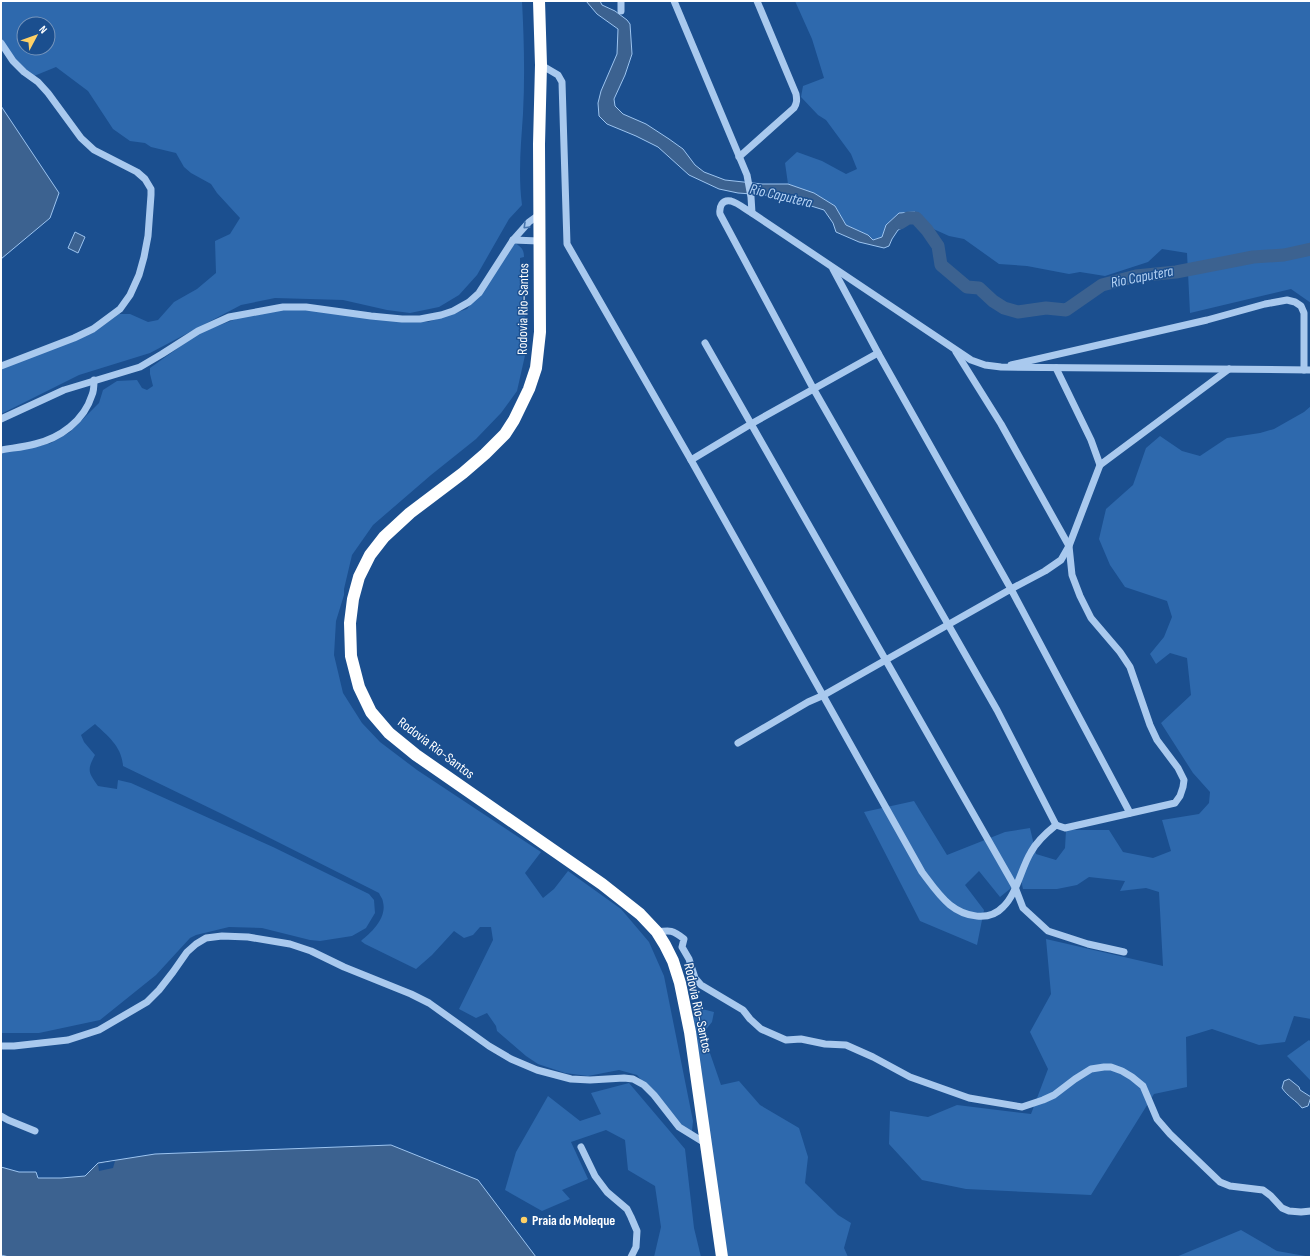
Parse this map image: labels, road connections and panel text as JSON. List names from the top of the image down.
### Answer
{
  "streets": {
    "highway": ["Rodovia Rio-Santos"]
  },
  "water": ["Rio Caputera"],
  "places": ["Praia do Moleque"],
  "north": "top right"
}
